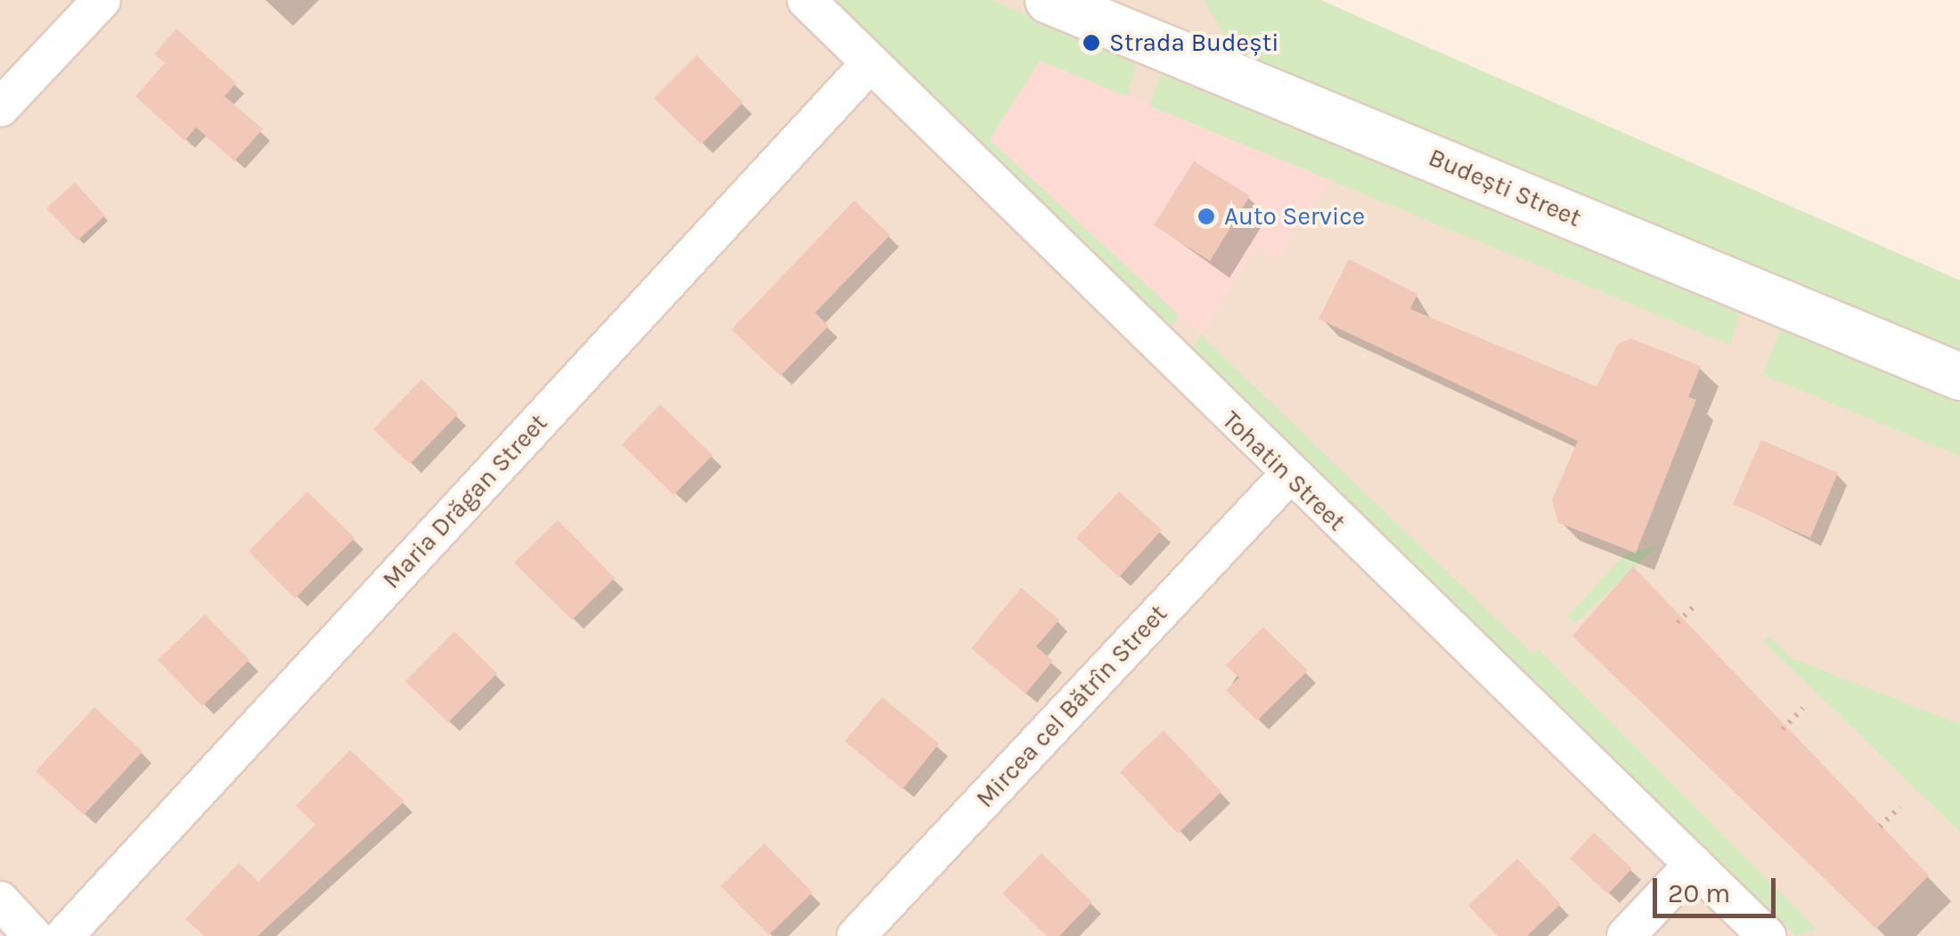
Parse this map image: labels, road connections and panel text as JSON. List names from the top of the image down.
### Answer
{
  "streets": {
    "street": [
      "Budești Street",
      "Tohatin Street",
      "Maria Drăgan Street",
      "Mircea cel Bătrîn Street"
    ]
  },
  "crossings": [
    ["Tohatin Street", "Maria Drăgan Street"],
    ["Tohatin Street", "Mircea cel Bătrîn Street"]
  ],
  "places": ["Strada Budești", "Auto Service"],
  "scale_bar": "20 m"
}
